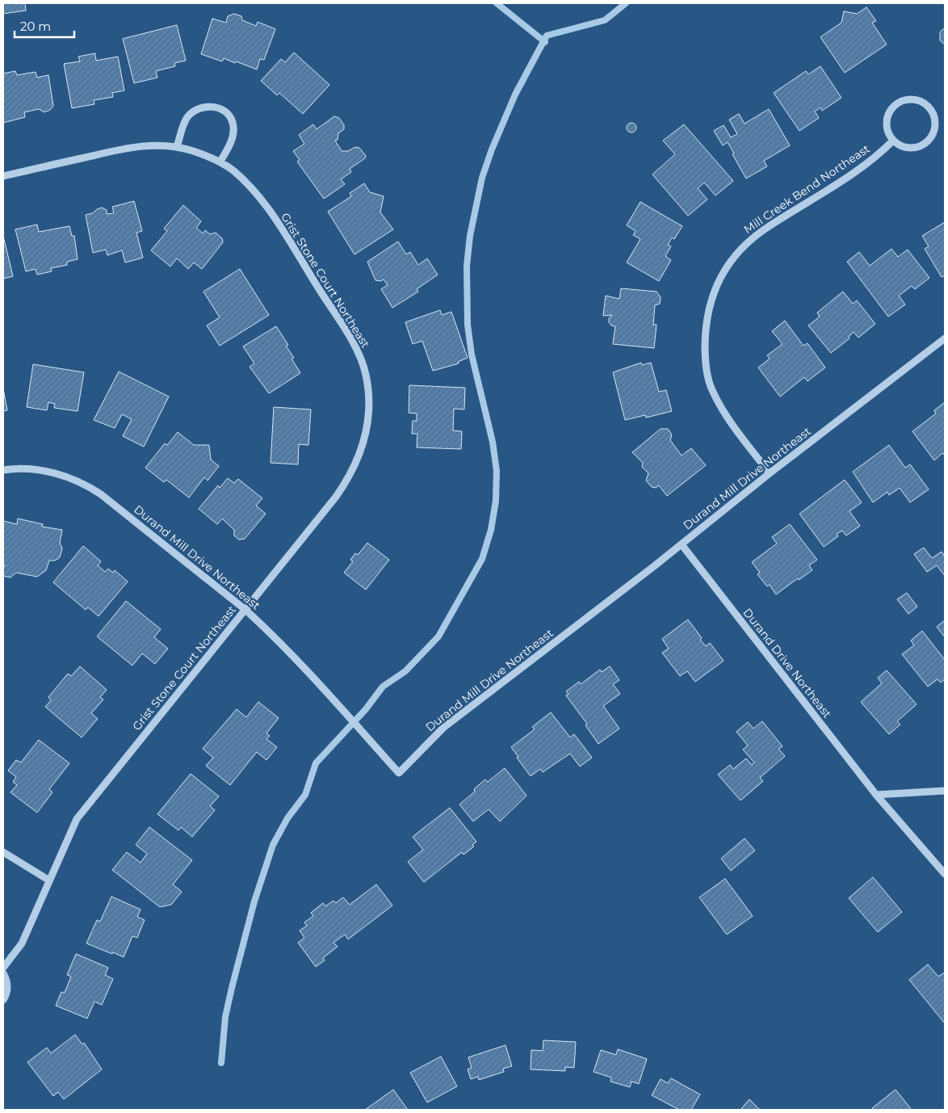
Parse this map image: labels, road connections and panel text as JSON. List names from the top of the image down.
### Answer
{
  "streets": {
    "street": [
      "Mill Creek Bend Northeast",
      "Grist Stone Court Northeast",
      "Durand Mill Drive Northeast",
      "Durand Drive Northeast"
    ]
  },
  "crossings": [
    ["Mill Creek Bend Northeast", "Durand Mill Drive Northeast"],
    ["Grist Stone Court Northeast", "Durand Mill Drive Northeast"],
    ["Durand Mill Drive Northeast", "Durand Drive Northeast"]
  ],
  "scale_bar": "20 m"
}
